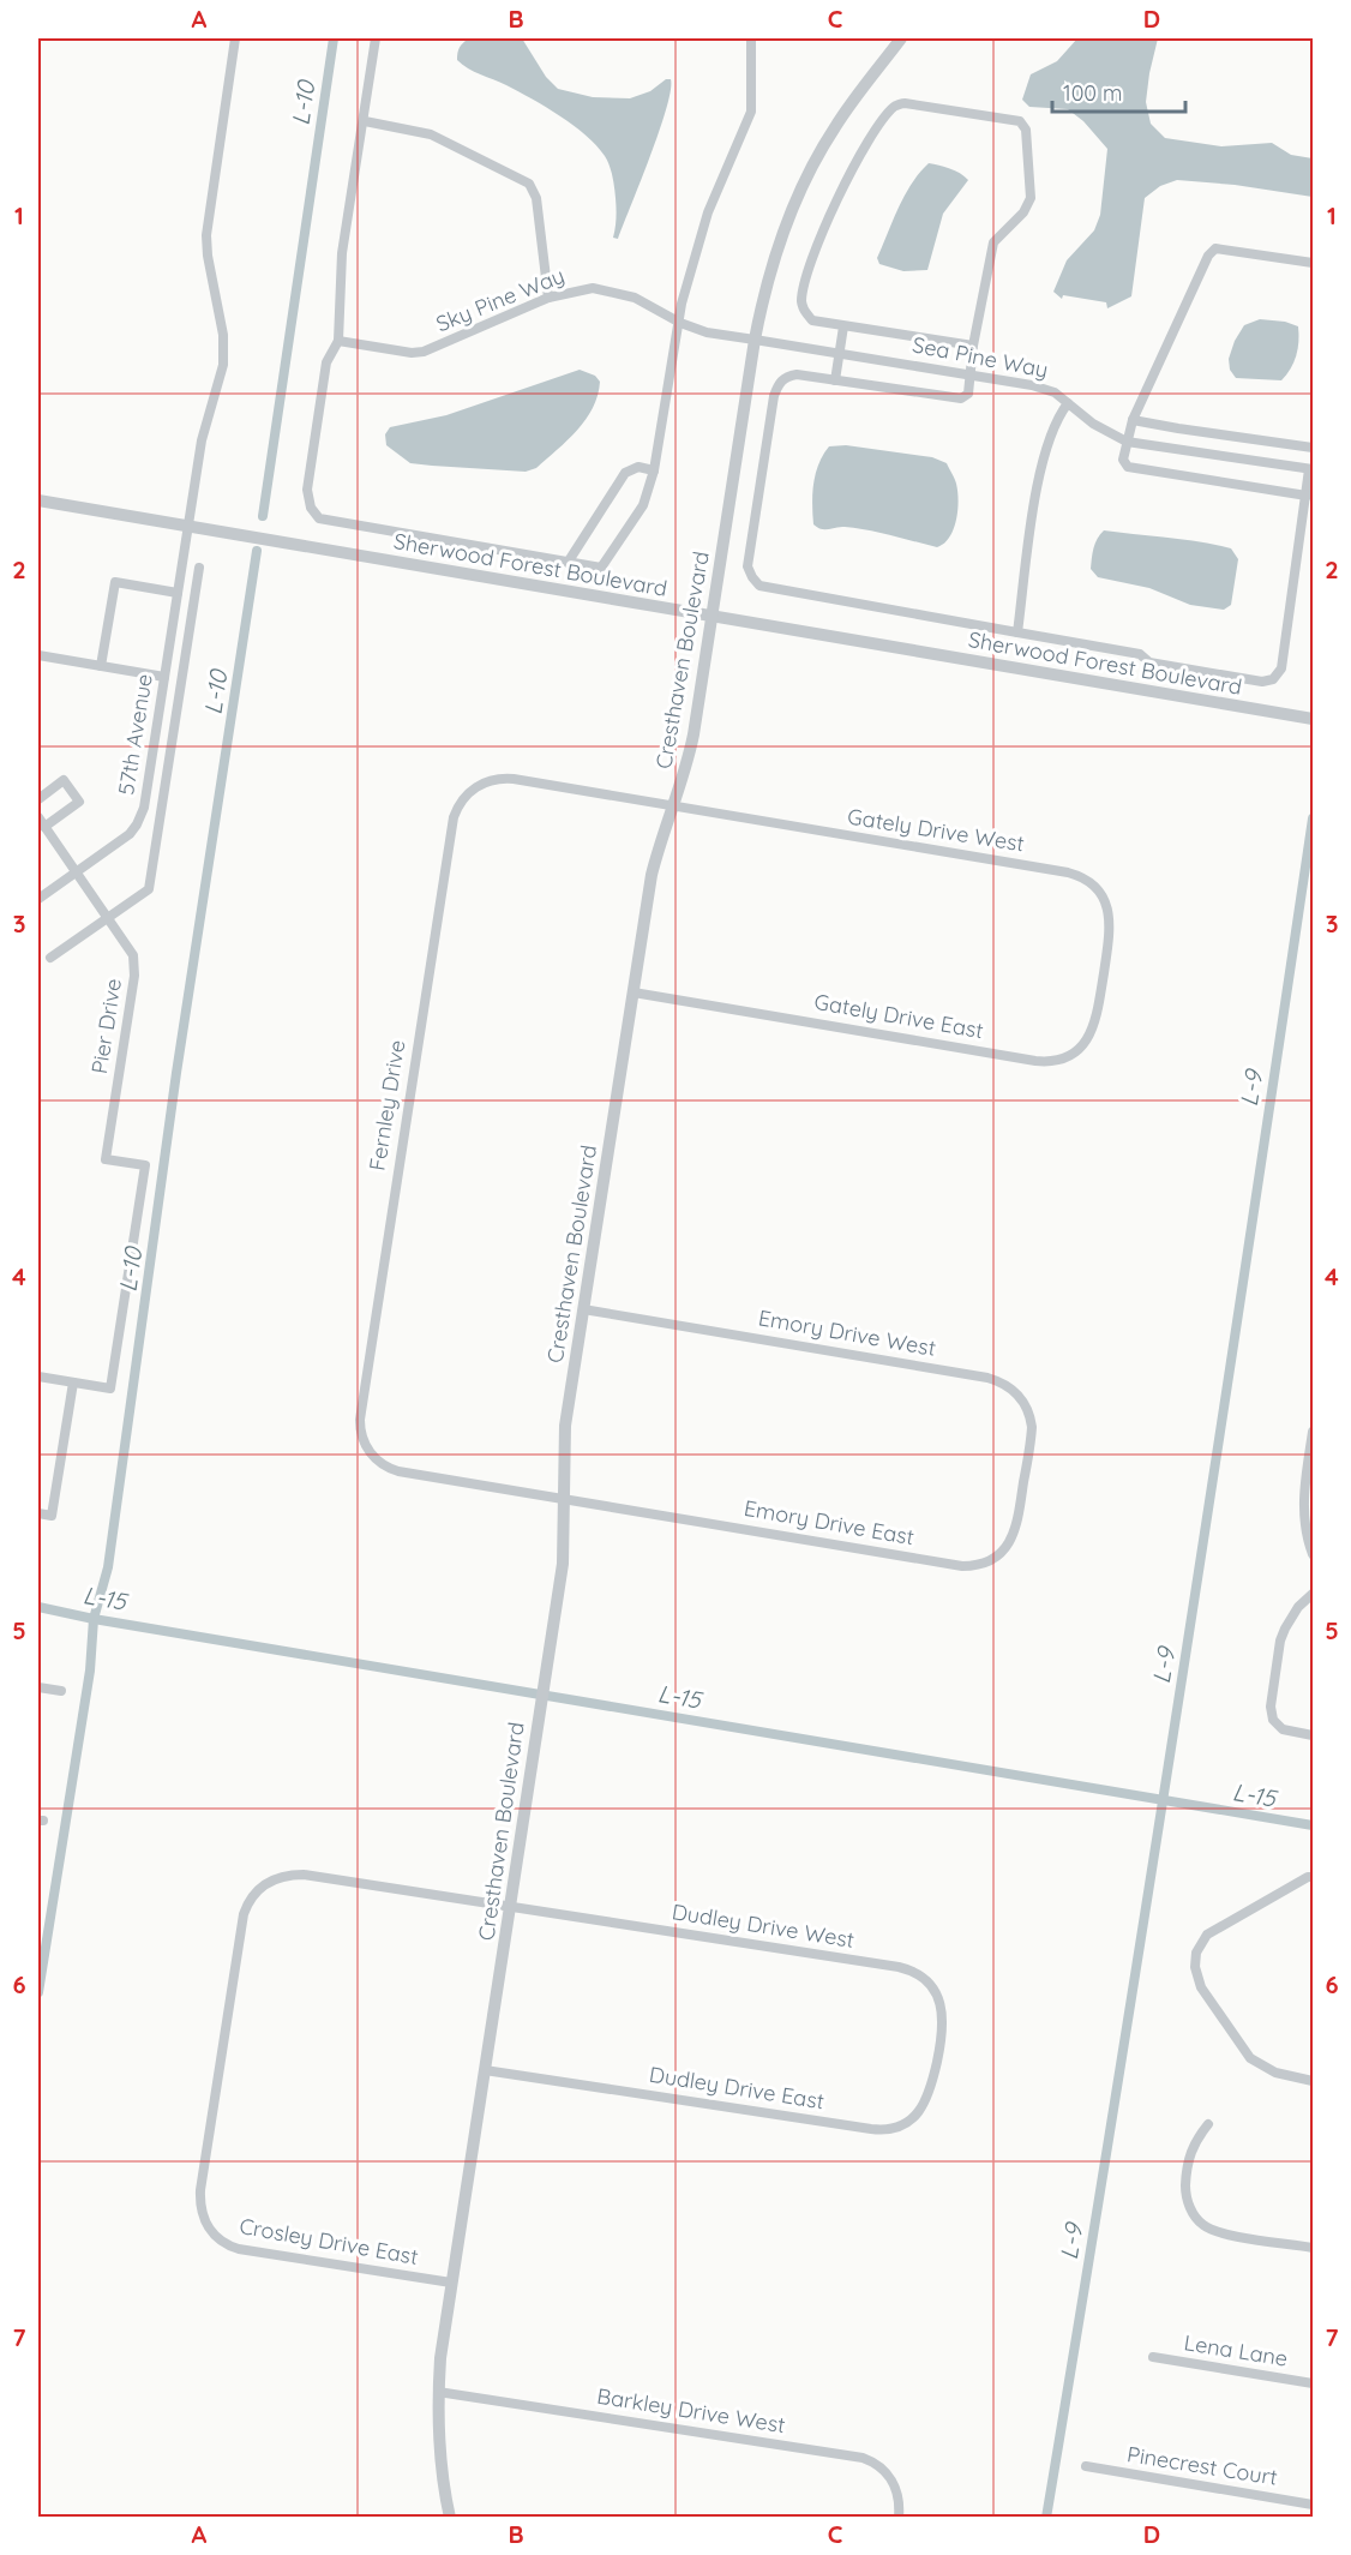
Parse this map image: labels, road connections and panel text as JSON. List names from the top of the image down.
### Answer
{
  "streets": {
    "street": [
      "Sky Pine Way",
      "Sea Pine Way",
      "Sherwood Forest Boulevard",
      "Cresthaven Boulevard",
      "57th Avenue",
      "Gately Drive West",
      "Gately Drive East",
      "Pier Drive",
      "Fernley Drive",
      "Emory Drive West",
      "Emory Drive East",
      "Dudley Drive West",
      "Dudley Drive East",
      "Crosley Drive East",
      "Lena Lane",
      "Barkley Drive West",
      "Pinecrest Court"
    ]
  },
  "crossings": [
    ["Sky Pine Way", "Sea Pine Way"],
    ["Sky Pine Way", "Cresthaven Boulevard"],
    ["Sea Pine Way", "Cresthaven Boulevard"],
    ["Sherwood Forest Boulevard", "Cresthaven Boulevard"],
    ["Sherwood Forest Boulevard", "57th Avenue"],
    ["Cresthaven Boulevard", "Gately Drive West"],
    ["Cresthaven Boulevard", "Gately Drive East"],
    ["Cresthaven Boulevard", "Emory Drive West"],
    ["Cresthaven Boulevard", "Emory Drive East"],
    ["Cresthaven Boulevard", "Dudley Drive West"],
    ["Cresthaven Boulevard", "Dudley Drive East"],
    ["Cresthaven Boulevard", "Crosley Drive East"],
    ["Cresthaven Boulevard", "Barkley Drive West"],
    ["57th Avenue", "Pier Drive"],
    ["Gately Drive West", "Gately Drive East"],
    ["Gately Drive West", "Fernley Drive"],
    ["Fernley Drive", "Emory Drive East"],
    ["Emory Drive West", "Emory Drive East"],
    ["Dudley Drive West", "Dudley Drive East"],
    ["Dudley Drive West", "Crosley Drive East"]
  ],
  "water": ["L-10", "L-9", "L-15"],
  "scale_bar": "100 m",
  "grid": {
    "columns": [
      "A",
      "B",
      "C",
      "D"
    ],
    "rows": [
      "1",
      "2",
      "3",
      "4",
      "5",
      "6",
      "7"
    ]
  }
}
